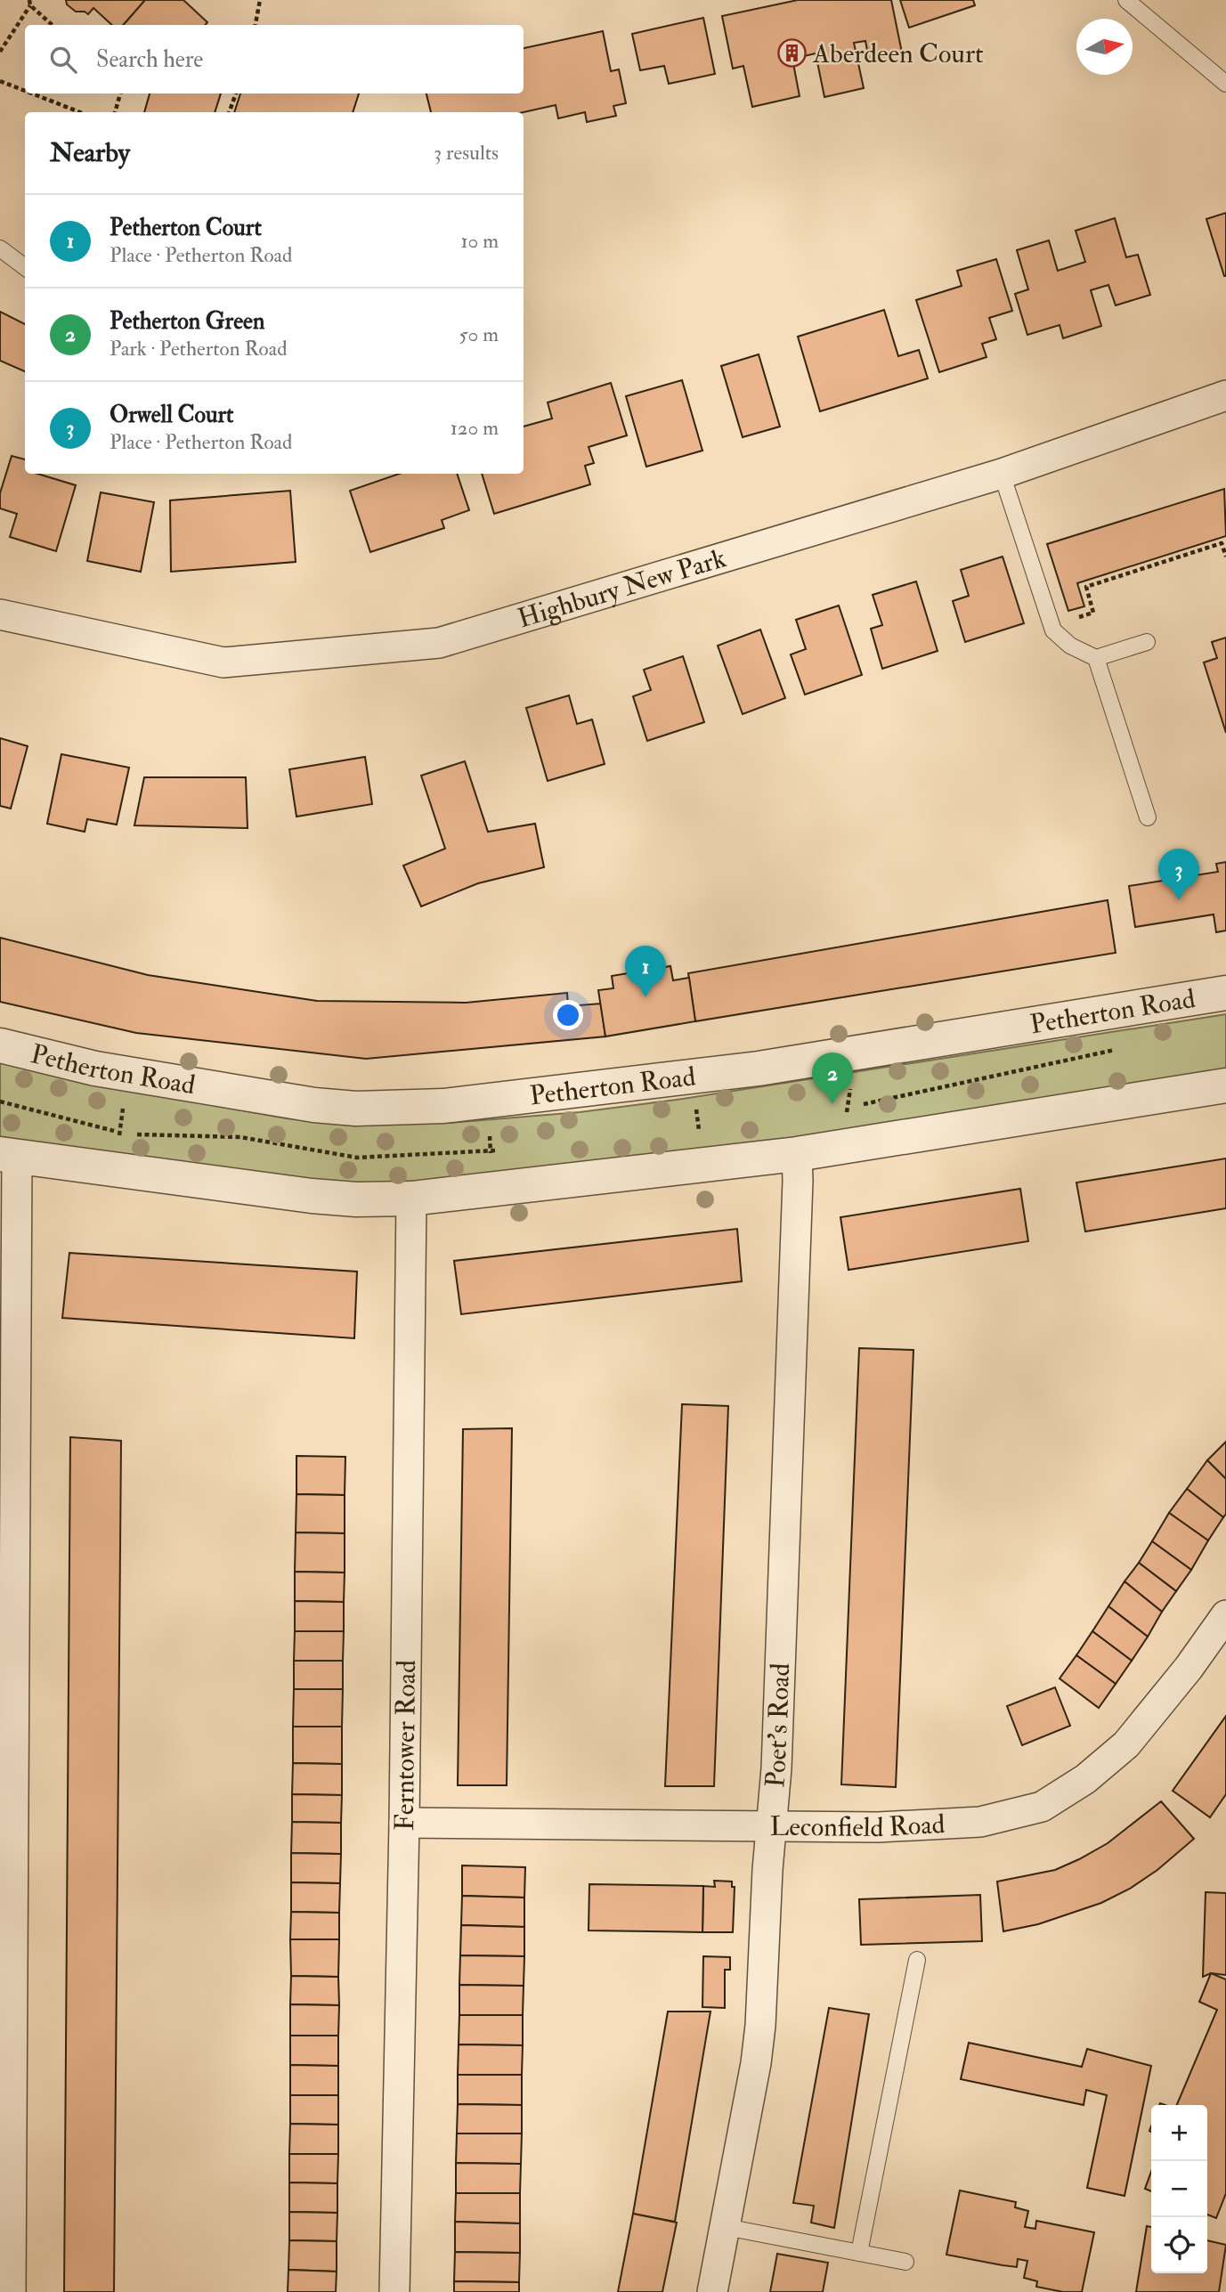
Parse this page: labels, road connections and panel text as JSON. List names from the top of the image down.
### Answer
{
  "streets": {
    "street": [
      "Highbury New Park",
      "Petherton Road",
      "Poet's Road",
      "Ferntower Road",
      "Leconfield Road"
    ]
  },
  "crossings": [
    ["Poet's Road", "Leconfield Road"],
    ["Ferntower Road", "Leconfield Road"]
  ],
  "places": {
    "building": ["Aberdeen Court"]
  },
  "north": "right",
  "page": {
    "search": "Search here",
    "heading": ["Nearby", "3 results"],
    "list": [
      {
        "mark": "1",
        "name": "Petherton Court",
        "note": "Place · Petherton Road",
        "value": "10 m"
      },
      {
        "mark": "2",
        "name": "Petherton Green",
        "note": "Park · Petherton Road",
        "value": "50 m"
      },
      {
        "mark": "3",
        "name": "Orwell Court",
        "note": "Place · Petherton Road",
        "value": "120 m"
      }
    ],
    "pins": ["3", "1", "2"],
    "map_buttons": ["+", "−"]
  }
}
